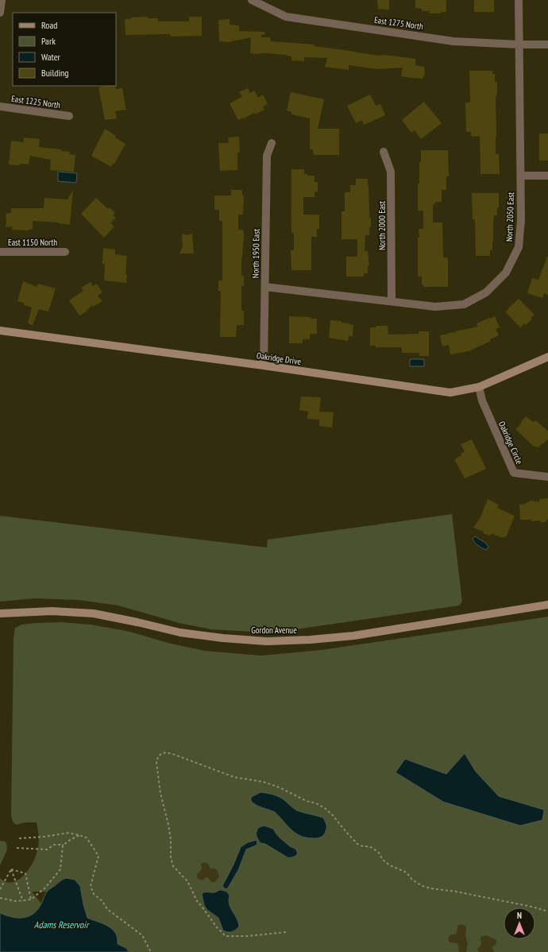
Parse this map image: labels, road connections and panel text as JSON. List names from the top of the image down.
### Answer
{
  "streets": {
    "street": [
      "East 1275 North",
      "East 1225 North",
      "North 2050 East",
      "North 2000 East",
      "East 1150 North",
      "North 1950 East",
      "Oakridge Drive",
      "Oakridge Circle",
      "Gordon Avenue"
    ]
  },
  "crossings": [
    ["East 1275 North", "North 2050 East"],
    ["North 2050 East", "North 2000 East"],
    ["North 2050 East", "North 1950 East"],
    ["North 1950 East", "Oakridge Drive"],
    ["Oakridge Drive", "Oakridge Circle"]
  ],
  "water": ["Adams Reservoir"],
  "legend": [
    "Road",
    "Park",
    "Water",
    "Building"
  ],
  "north": "top"
}
